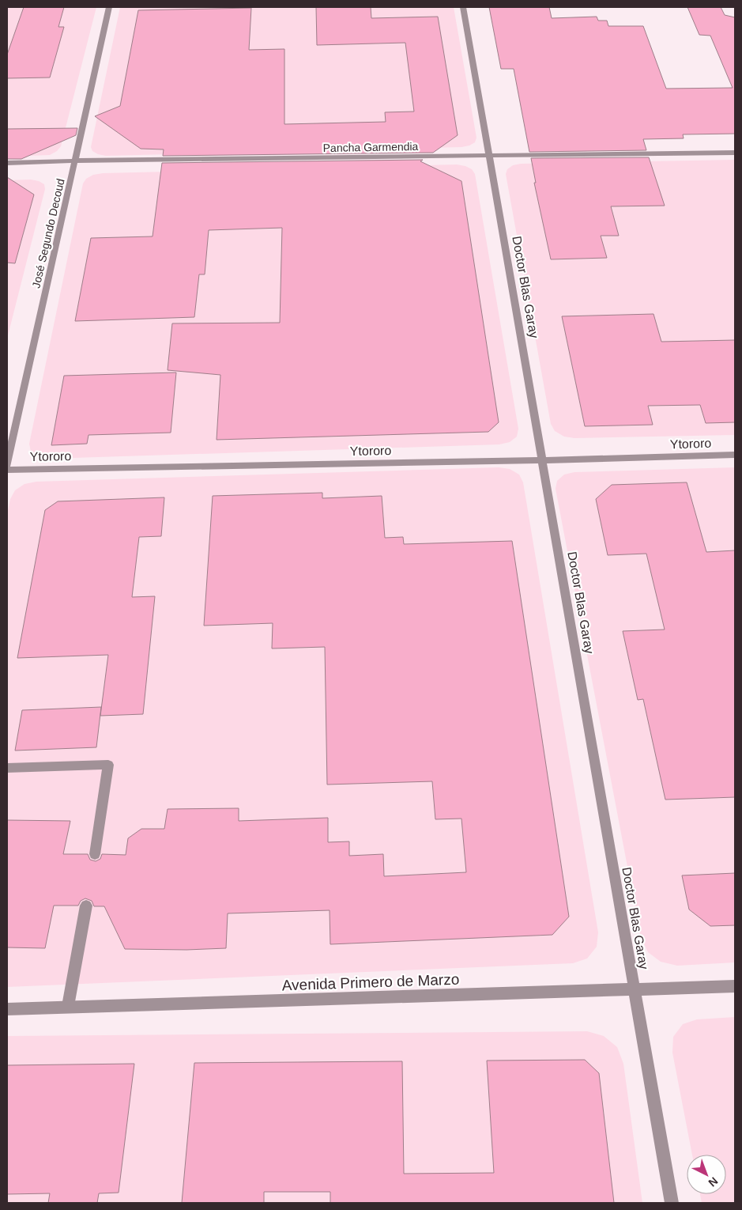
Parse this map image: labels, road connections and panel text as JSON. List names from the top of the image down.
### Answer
{
  "streets": {
    "street": [
      "Pancha Garmendia",
      "José Segundo Decoud",
      "Doctor Blas Garay",
      "Ytororo",
      "Avenida Primero de Marzo"
    ]
  },
  "crossings": [
    ["Pancha Garmendia", "José Segundo Decoud"],
    ["Pancha Garmendia", "Doctor Blas Garay"],
    ["Doctor Blas Garay", "Ytororo"],
    ["Doctor Blas Garay", "Avenida Primero de Marzo"]
  ],
  "north": "bottom right"
}
